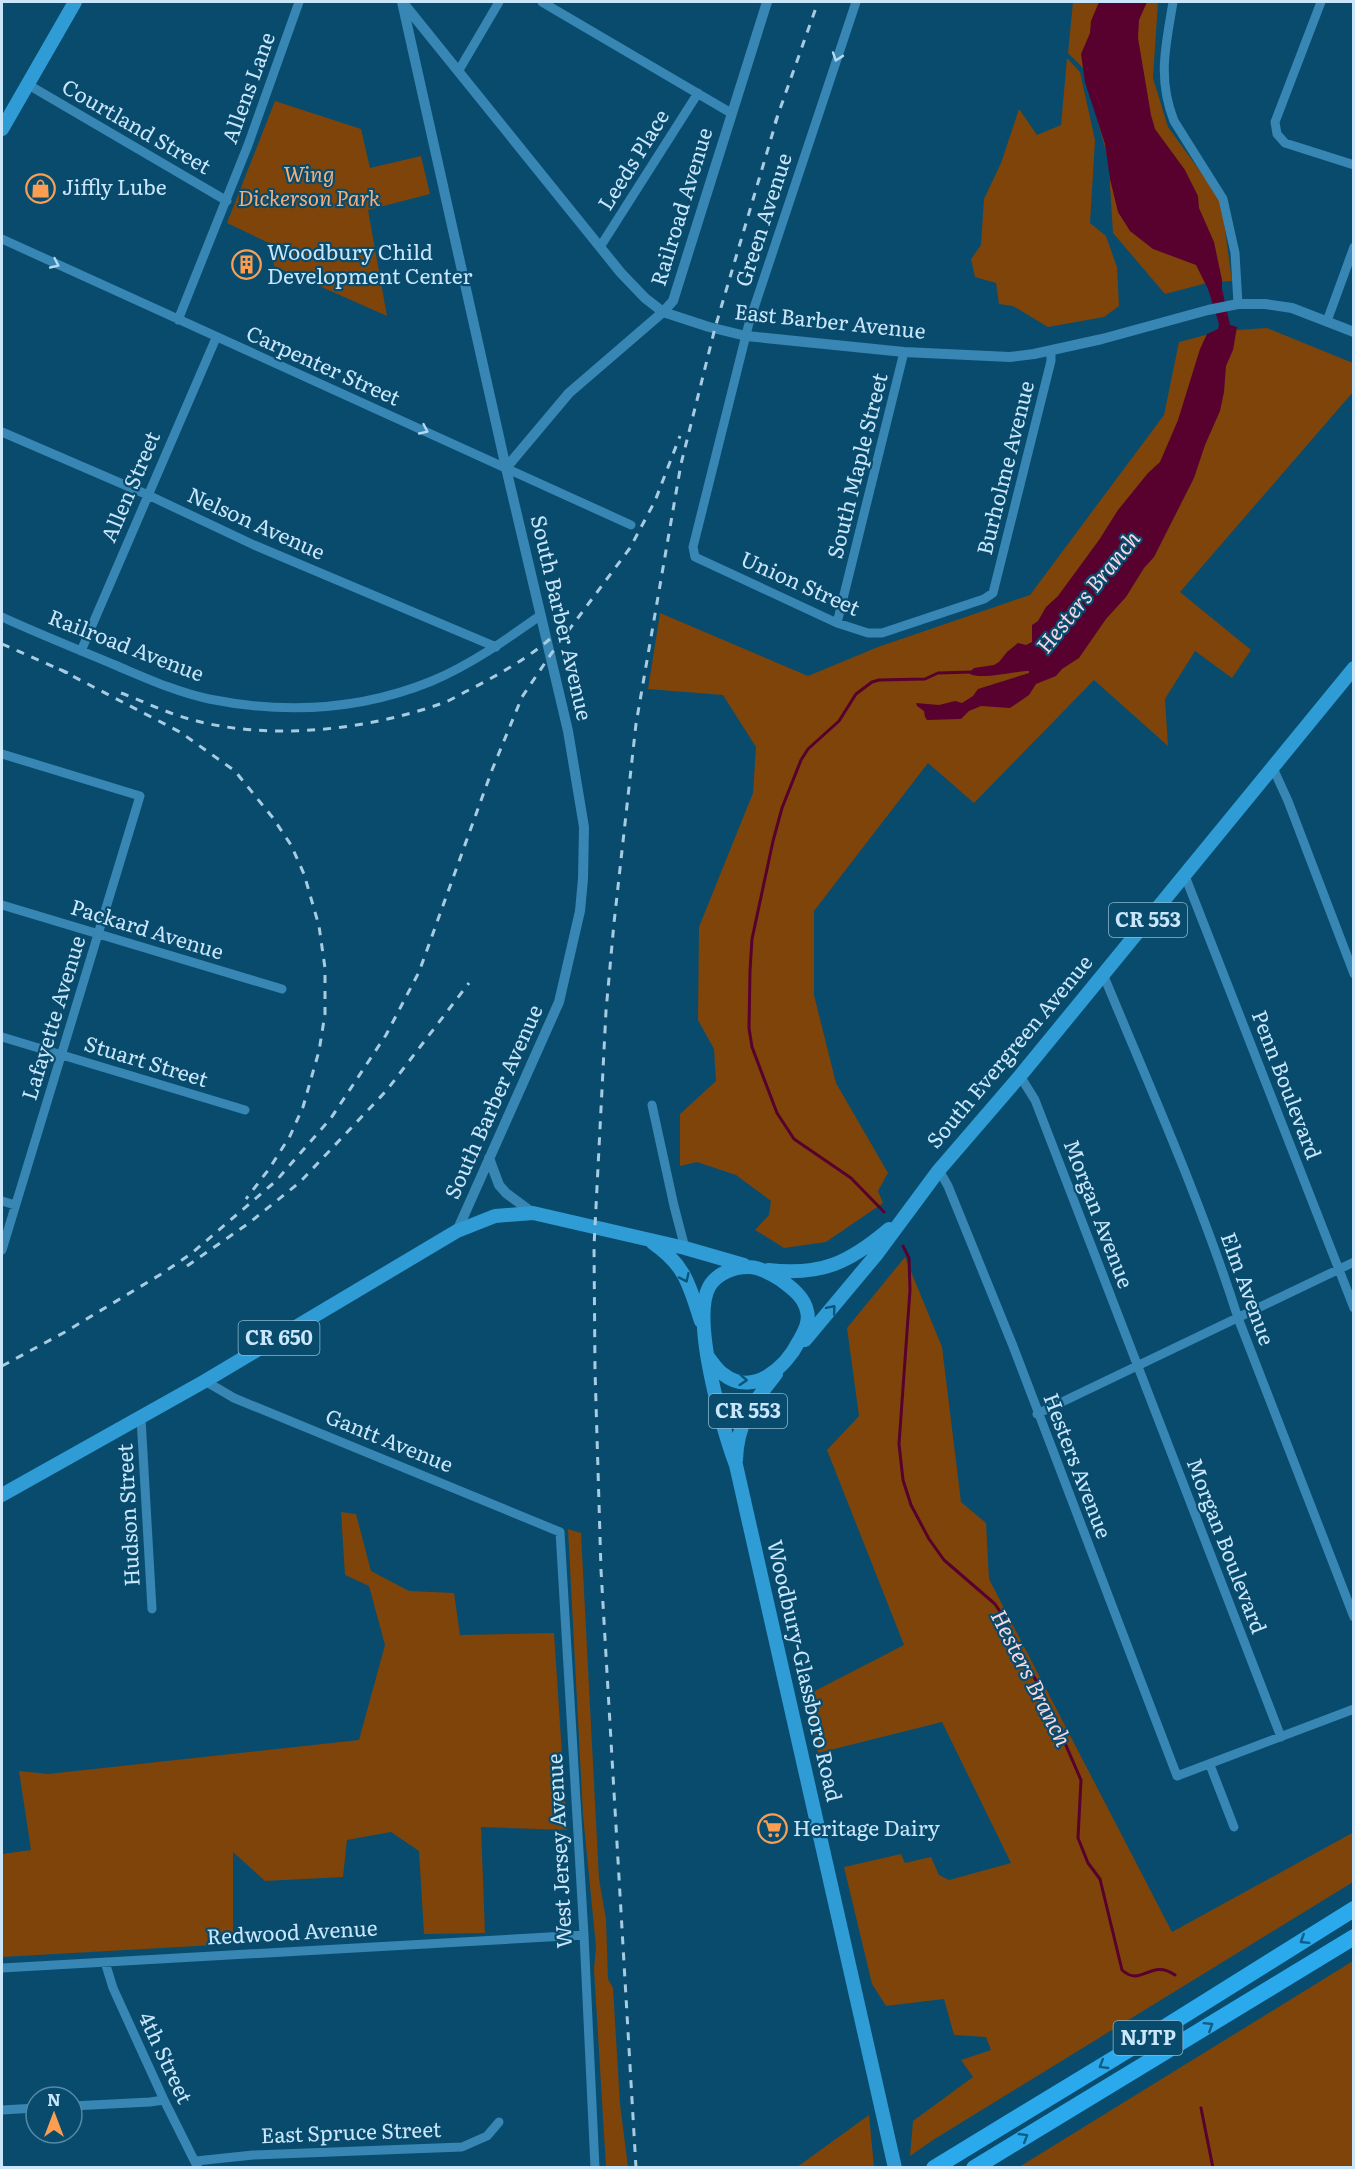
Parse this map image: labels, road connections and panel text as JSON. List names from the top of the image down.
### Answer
{
  "streets": {
    "highway": ["NJTP"],
    "main road": [
      "CR 553",
      "South Evergreen Avenue",
      "CR 650",
      "Woodbury-Glassboro Road"
    ],
    "street": [
      "Allens Lane",
      "Courtland Street",
      "Leeds Place",
      "Railroad Avenue",
      "Green Avenue",
      "East Barber Avenue",
      "Carpenter Street",
      "South Maple Street",
      "Burholme Avenue",
      "Allen Street",
      "Nelson Avenue",
      "Union Street",
      "South Barber Avenue",
      "Packard Avenue",
      "Lafayette Avenue",
      "Stuart Street",
      "Penn Boulevard",
      "Morgan Avenue",
      "Elm Avenue",
      "Gantt Avenue",
      "Hesters Avenue",
      "Hudson Street",
      "Morgan Boulevard",
      "West Jersey Avenue",
      "Redwood Avenue",
      "4th Street",
      "East Spruce Street"
    ]
  },
  "crossings": [
    ["Allens Lane", "Courtland Street"],
    ["Allens Lane", "Carpenter Street"],
    ["Leeds Place", "East Barber Avenue"],
    ["Railroad Avenue", "East Barber Avenue"],
    ["Railroad Avenue", "Carpenter Street"],
    ["Railroad Avenue", "Allen Street"],
    ["Railroad Avenue", "Nelson Avenue"],
    ["Railroad Avenue", "South Barber Avenue"],
    ["Green Avenue", "East Barber Avenue"],
    ["Green Avenue", "Union Street"],
    ["East Barber Avenue", "South Maple Street"],
    ["East Barber Avenue", "Burholme Avenue"],
    ["East Barber Avenue", "South Barber Avenue"],
    ["Carpenter Street", "Allen Street"],
    ["Carpenter Street", "South Barber Avenue"],
    ["South Maple Street", "Union Street"],
    ["Burholme Avenue", "Union Street"],
    ["Allen Street", "Nelson Avenue"],
    ["South Barber Avenue", "South Evergreen Avenue"],
    ["Packard Avenue", "Lafayette Avenue"],
    ["Lafayette Avenue", "Stuart Street"],
    ["South Evergreen Avenue", "Penn Boulevard"],
    ["South Evergreen Avenue", "Morgan Avenue"],
    ["South Evergreen Avenue", "Elm Avenue"],
    ["South Evergreen Avenue", "Gantt Avenue"],
    ["South Evergreen Avenue", "Hesters Avenue"],
    ["South Evergreen Avenue", "Hudson Street"],
    ["South Evergreen Avenue", "Woodbury-Glassboro Road"],
    ["Morgan Avenue", "Morgan Boulevard"],
    ["Gantt Avenue", "West Jersey Avenue"],
    ["West Jersey Avenue", "Redwood Avenue"],
    ["Redwood Avenue", "4th Street"],
    ["4th Street", "East Spruce Street"]
  ],
  "one_way": ["Green Avenue", "Carpenter Street"],
  "water": ["Hesters Branch"],
  "parks": ["Wing Dickerson Park"],
  "places": {
    "shop": ["Jiffly Lube"],
    "building": ["Woodbury Child Development Center"],
    "supermarket": ["Heritage Dairy"]
  },
  "north": "top"
}
